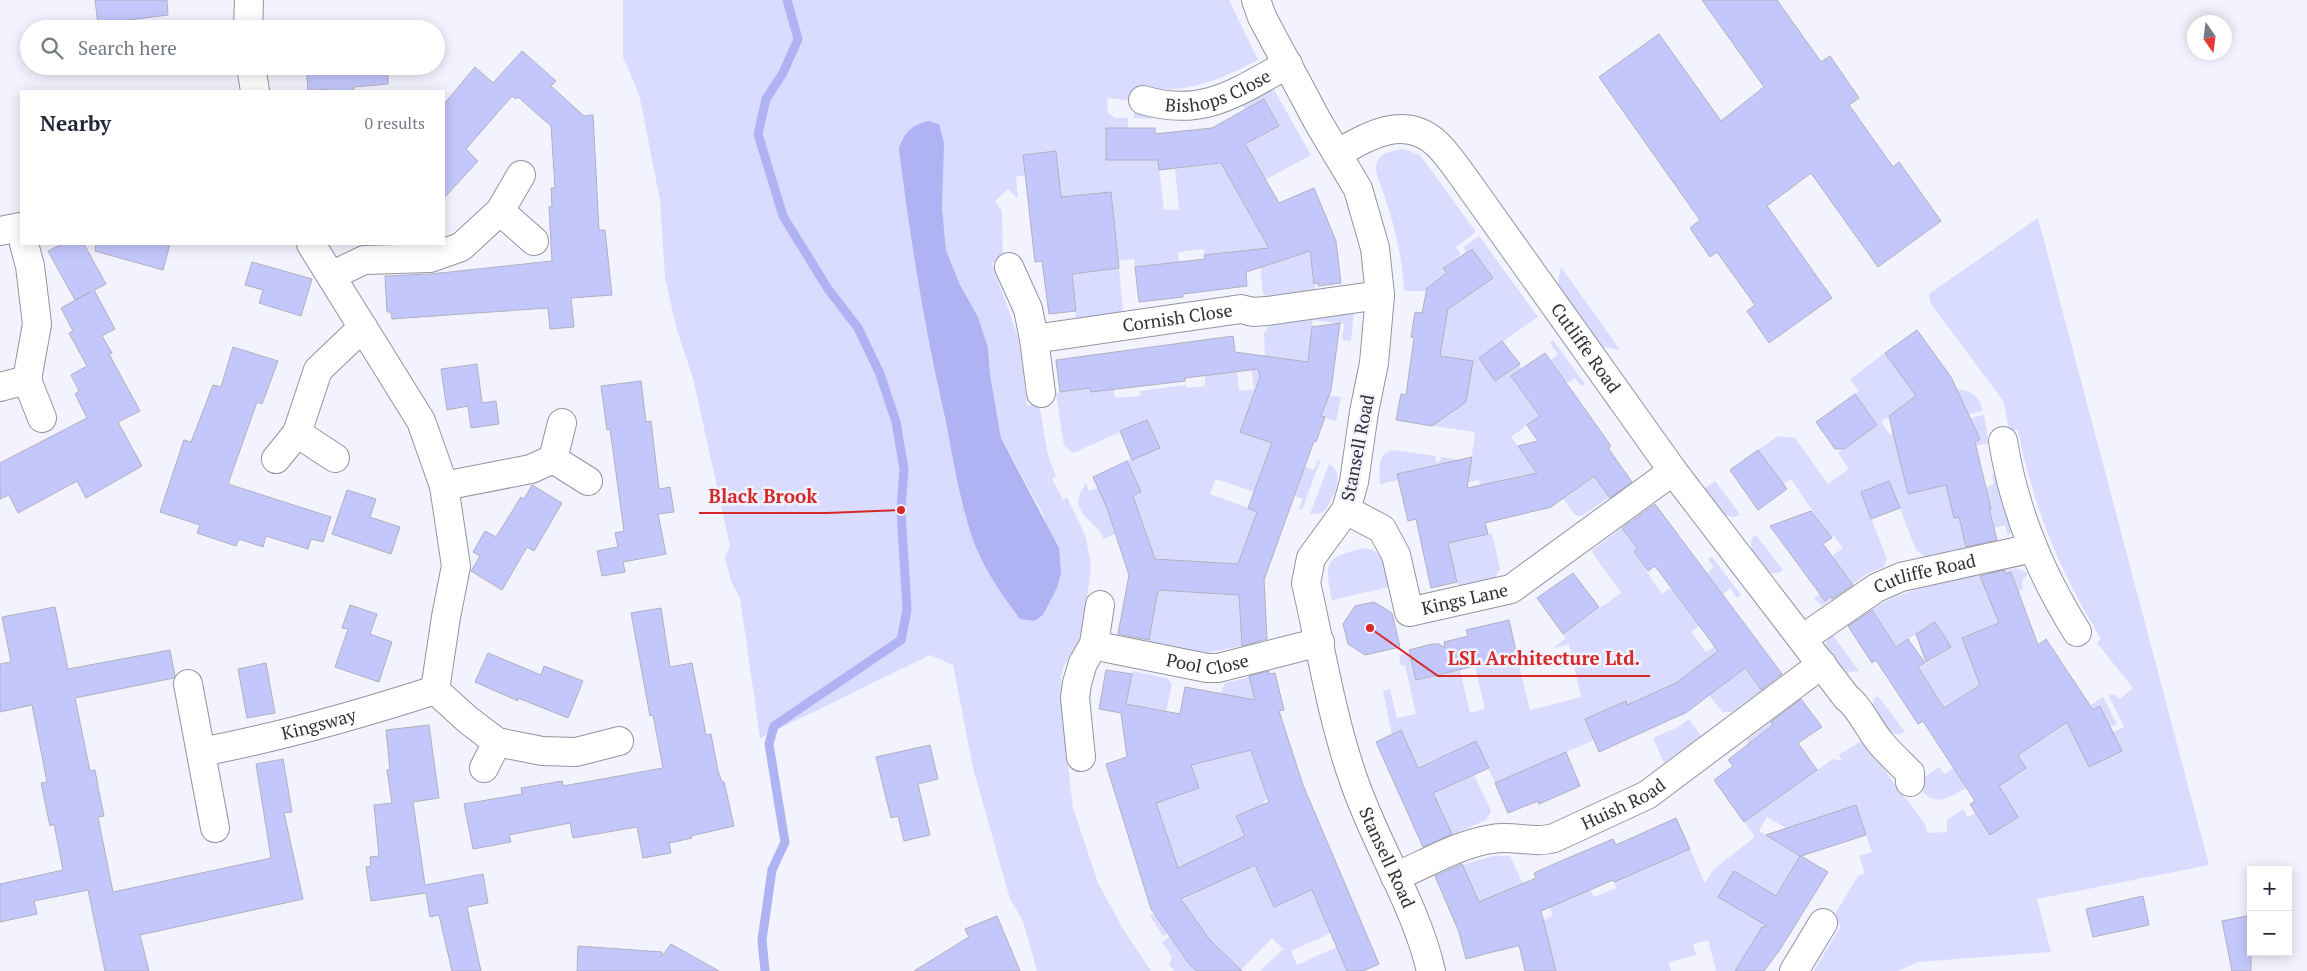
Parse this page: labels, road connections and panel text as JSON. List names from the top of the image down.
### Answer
{
  "streets": {
    "street": [
      "Bishops Close",
      "Cornish Close",
      "Cutliffe Road",
      "Stansell Road",
      "Kings Lane",
      "Pool Close",
      "Kingsway",
      "Huish Road"
    ]
  },
  "crossings": [
    ["Bishops Close", "Stansell Road"],
    ["Cornish Close", "Stansell Road"],
    ["Cutliffe Road", "Stansell Road"],
    ["Cutliffe Road", "Kings Lane"],
    ["Cutliffe Road", "Huish Road"],
    ["Stansell Road", "Kings Lane"],
    ["Stansell Road", "Pool Close"],
    ["Stansell Road", "Huish Road"]
  ],
  "places": ["Black Brook", "LSL Architecture Ltd."],
  "north": "bottom",
  "page": {
    "search": "Search here",
    "heading": ["Nearby", "0 results"],
    "map_buttons": ["+", "−"]
  }
}
